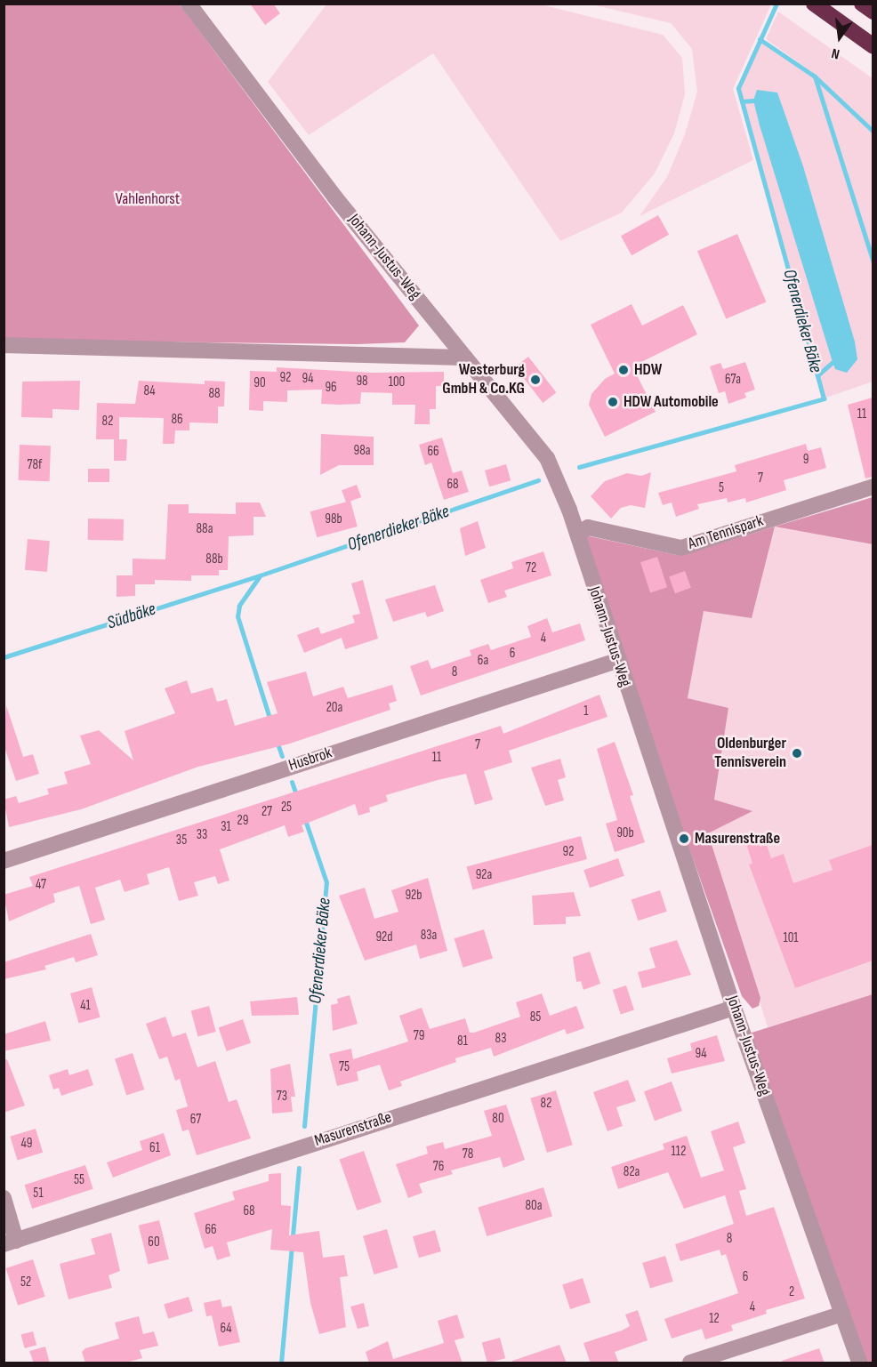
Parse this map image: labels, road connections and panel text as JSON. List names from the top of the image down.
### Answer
{
  "streets": {
    "street": [
      "Johann-Justus-Weg",
      "Am Tennispark",
      "Husbrok",
      "Masurenstraße"
    ]
  },
  "crossings": [
    ["Johann-Justus-Weg", "Am Tennispark"],
    ["Johann-Justus-Weg", "Husbrok"],
    ["Johann-Justus-Weg", "Masurenstraße"]
  ],
  "water": ["Ofenerdieker Bäke", "Südbäke"],
  "parks": ["Vahlenhorst"],
  "places": [
    "HDW",
    "Westerburg GmbH & Co.KG",
    "HDW Automobile",
    "Oldenburger Tennisverein",
    "Masurenstraße"
  ],
  "house_numbers": [
    "92",
    "94",
    "67a",
    "98",
    "100",
    "90",
    "96",
    "84",
    "88",
    "11",
    "86",
    "82",
    "98a",
    "66",
    "9",
    "78f",
    "7",
    "68",
    "5",
    "98b",
    "88a",
    "88b",
    "72",
    "4",
    "6",
    "6a",
    "8",
    "20a",
    "1",
    "7",
    "11",
    "25",
    "27",
    "29",
    "31",
    "90b",
    "33",
    "35",
    "92",
    "92a",
    "47",
    "92b",
    "83a",
    "92d",
    "101",
    "41",
    "85",
    "79",
    "83",
    "81",
    "94",
    "75",
    "73",
    "82",
    "80",
    "67",
    "49",
    "61",
    "112",
    "78",
    "76",
    "82a",
    "55",
    "51",
    "80a",
    "68",
    "66",
    "8",
    "60",
    "6",
    "52",
    "2",
    "4",
    "12",
    "64"
  ],
  "north": "bottom"
}
